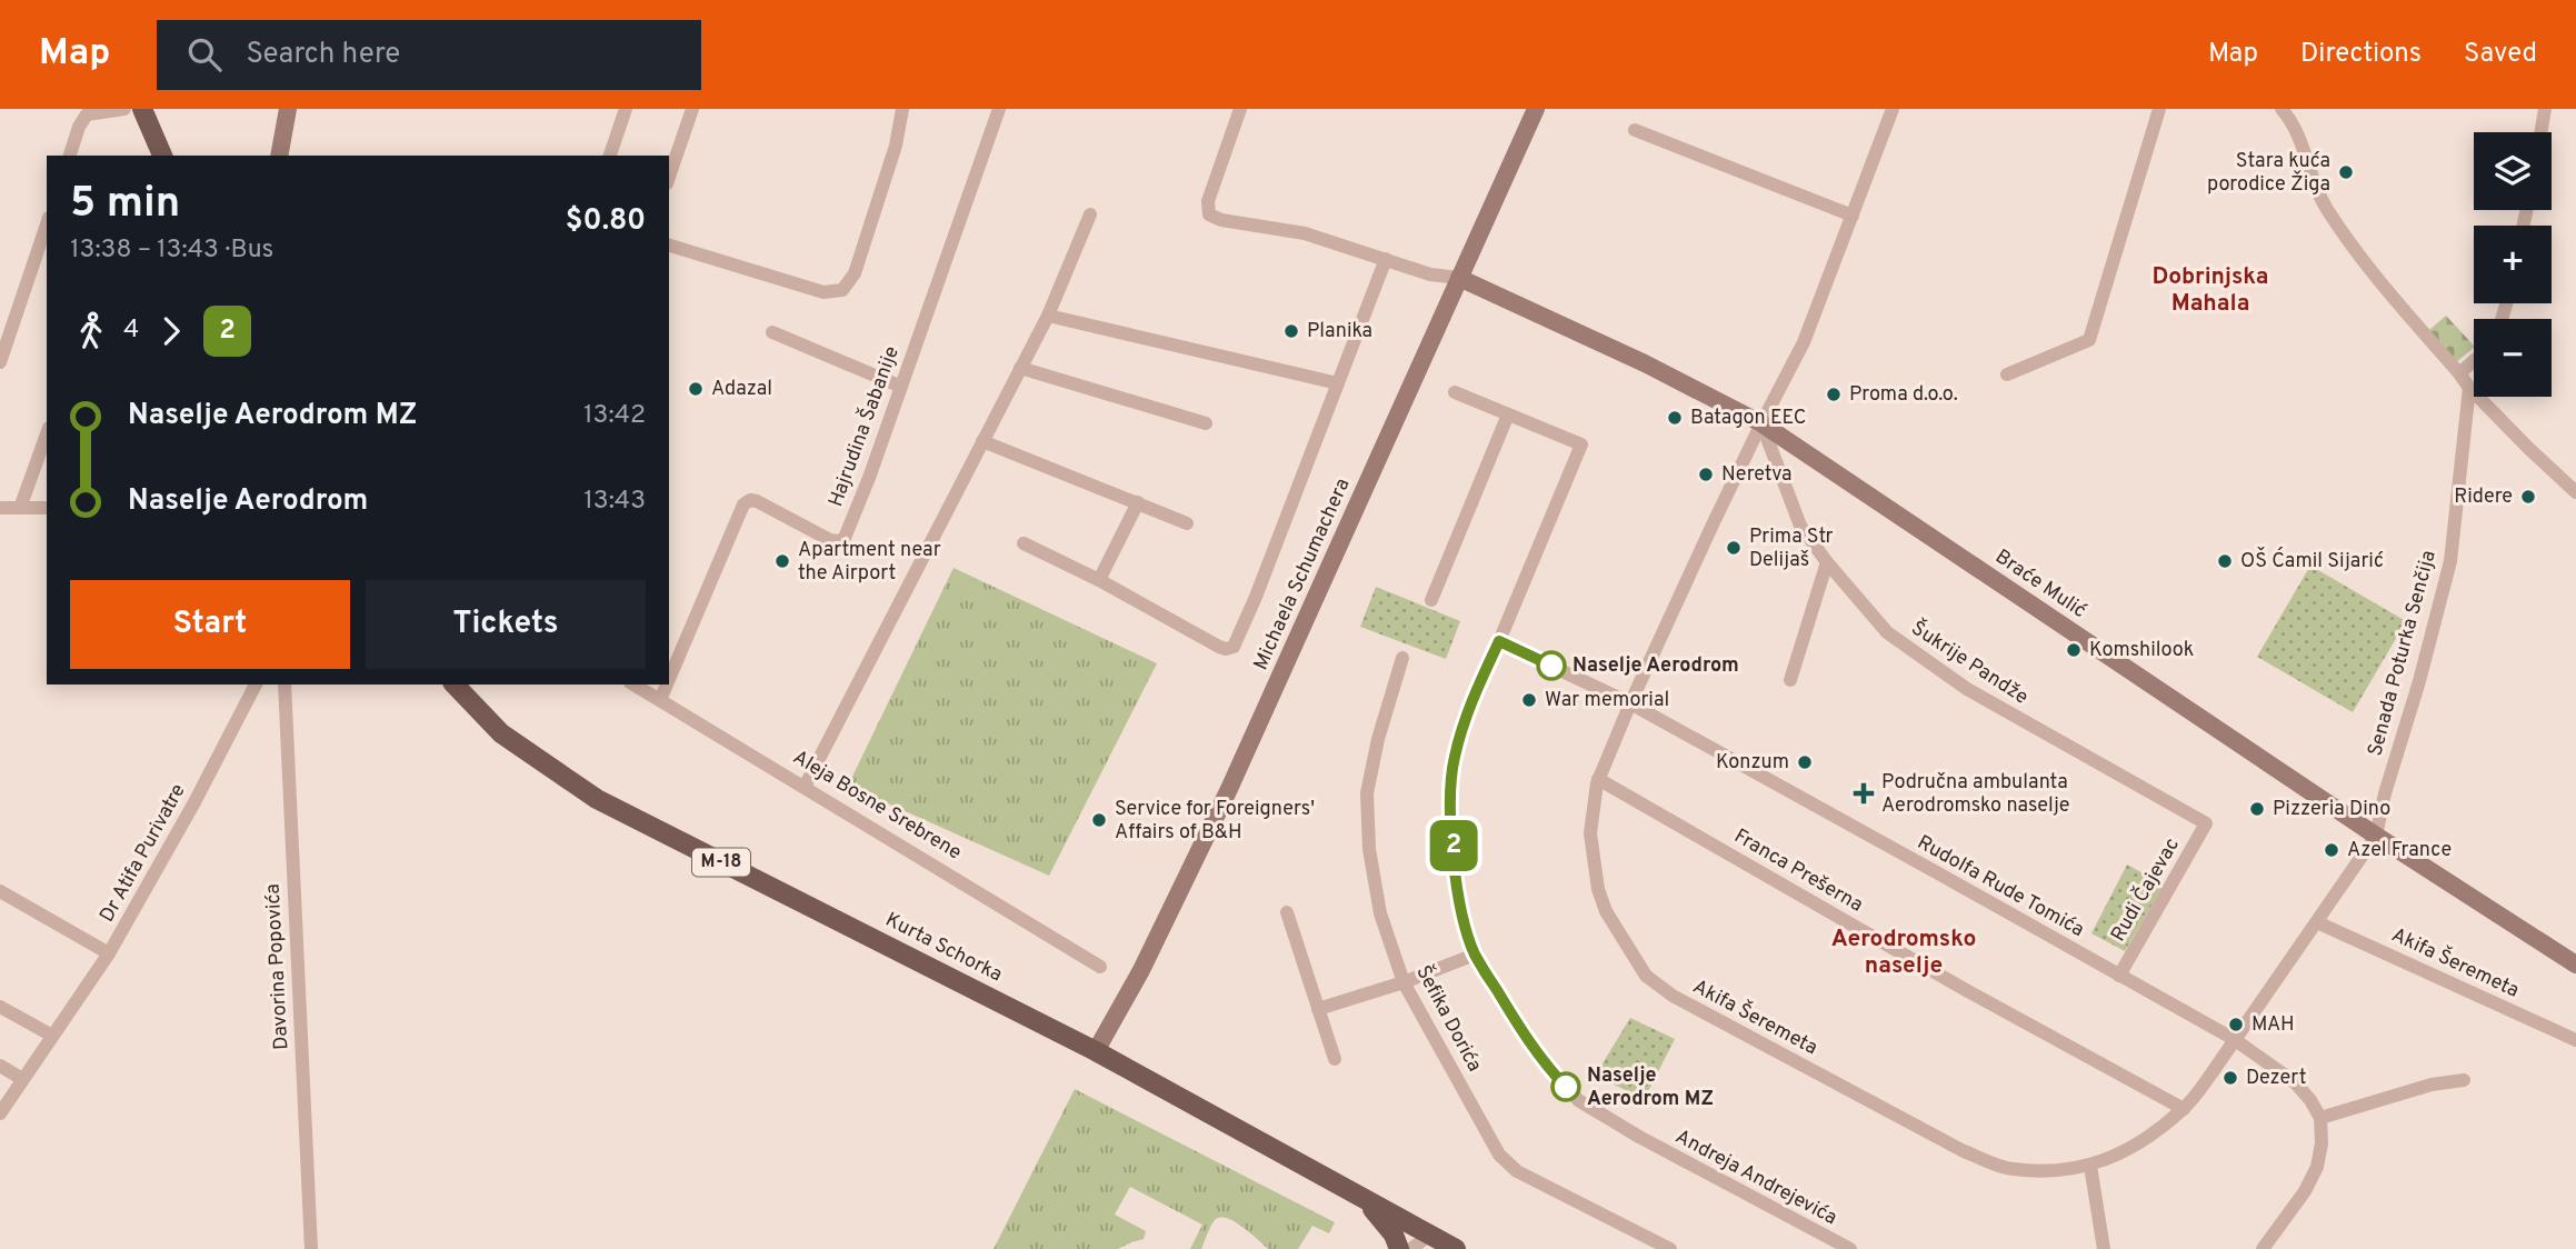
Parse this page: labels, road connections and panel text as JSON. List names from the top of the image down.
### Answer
{
  "streets": {
    "main road": ["M-18", "Kurta Schorka"],
    "street": [
      "Hajrudina Šabanije",
      "Michaela Schumachera",
      "Braće Mulić",
      "Senada Poturka Senčija",
      "Šukrije Pandže",
      "Aleja Bosne Srebrene",
      "Dr Atifa Purivatre",
      "Franca Prešerna",
      "Rudolfa Rude Tomića",
      "Rudi Čajevac",
      "Akifa Šeremeta",
      "Davorina Popovića",
      "Šefika Dorića",
      "Andreja Andrejevića"
    ]
  },
  "crossings": [
    ["Hajrudina Šabanije", "Aleja Bosne Srebrene"],
    ["Michaela Schumachera", "Braće Mulić"],
    ["Michaela Schumachera", "Kurta Schorka"],
    ["Braće Mulić", "Senada Poturka Senčija"],
    ["Braće Mulić", "Šukrije Pandže"],
    ["Braće Mulić", "Akifa Šeremeta"],
    ["Senada Poturka Senčija", "Akifa Šeremeta"],
    ["Šukrije Pandže", "Rudi Čajevac"],
    ["Šukrije Pandže", "Akifa Šeremeta"],
    ["Franca Prešerna", "Akifa Šeremeta"],
    ["Rudolfa Rude Tomića", "Rudi Čajevac"],
    ["Rudolfa Rude Tomića", "Akifa Šeremeta"],
    ["Rudolfa Rude Tomića", "Andreja Andrejevića"]
  ],
  "districts": ["Dobrinjska Mahala", "Aerodromsko naselje"],
  "places": {
    "other": [
      "Stara kuća porodice Žiga",
      "Planika",
      "Adazal",
      "Proma d.o.o.",
      "Batagon EEC",
      "Neretva",
      "Ridere",
      "Prima Str Delijaš",
      "Apartment near the Airport",
      "OŠ Ćamil Sijarić",
      "Komshilook",
      "Naselje Aerodrom",
      "War memorial",
      "Konzum",
      "Pizzeria Dino",
      "Service for Foreigners' Affairs of B&H",
      "Azel France",
      "MAH",
      "Dezert",
      "Naselje Aerodrom MZ"
    ],
    "health": ["Područna ambulanta Aerodromsko naselje"]
  },
  "lines": ["bus line 2"],
  "page": {
    "header": "Map",
    "search": "Search here",
    "nav": ["Map", "Directions", "Saved"],
    "on_map": "2",
    "map_buttons": ["+", "−"],
    "heading": ["5 min", "13:38 – 13:43 · Bus", "$0.80"],
    "legs": ["4", "2"],
    "list": [
      {
        "name": "Naselje Aerodrom MZ",
        "value": "13:42"
      },
      {
        "name": "Naselje Aerodrom",
        "value": "13:43"
      }
    ],
    "buttons": ["Start", "Tickets"]
  }
}
